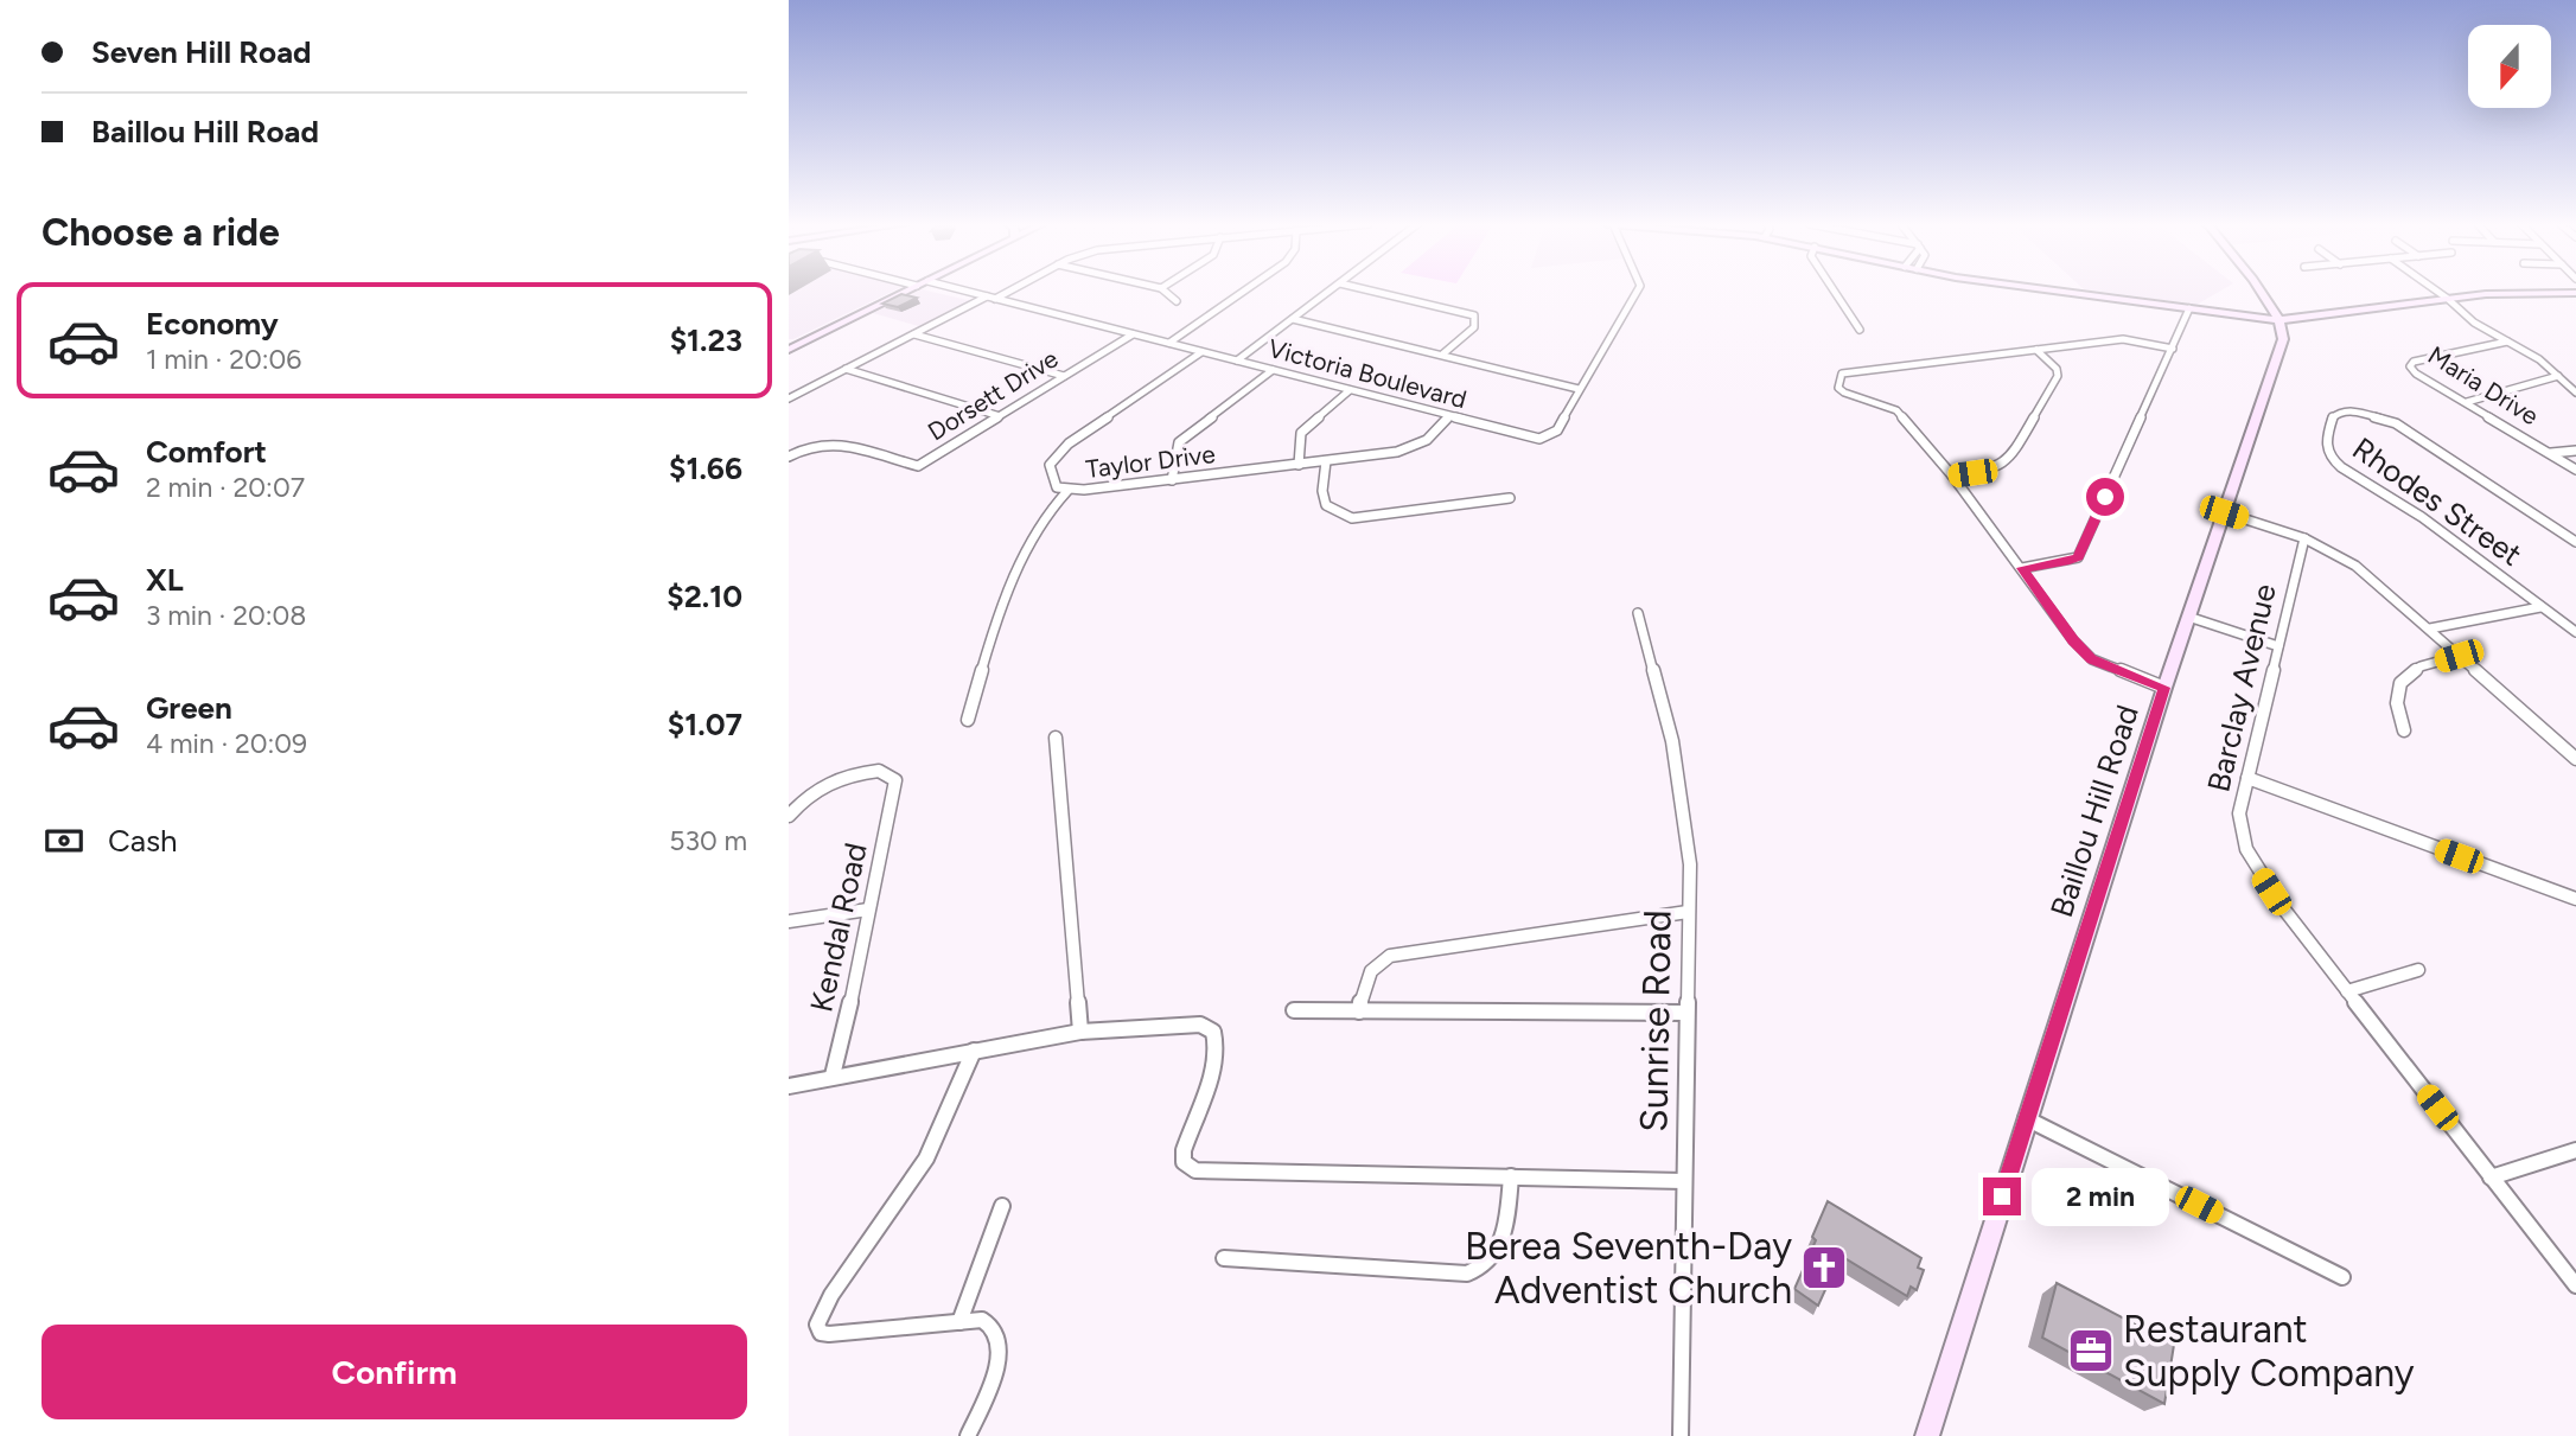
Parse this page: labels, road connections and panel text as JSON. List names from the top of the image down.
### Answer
{
  "streets": {
    "main road": ["Baillou Hill Road"],
    "street": [
      "Victoria Boulevard",
      "Maria Drive",
      "Dorsett Drive",
      "Taylor Drive",
      "Rhodes Street",
      "Barclay Avenue",
      "Kendal Road",
      "Sunrise Road"
    ]
  },
  "crossings": [
    ["Victoria Boulevard", "Dorsett Drive"],
    ["Victoria Boulevard", "Taylor Drive"]
  ],
  "places": {
    "church": ["Berea Seventh-Day Adventist Church"],
    "office": ["Restaurant Supply Company"]
  },
  "north": "bottom",
  "page": {
    "banner": ["Seven Hill Road", "Baillou Hill Road"],
    "heading": "Choose a ride",
    "list": [
      {
        "name": "Economy",
        "note": "1 min · 20:06",
        "value": "$1.23"
      },
      {
        "name": "Comfort",
        "note": "2 min · 20:07",
        "value": "$1.66"
      },
      {
        "name": "XL",
        "note": "3 min · 20:08",
        "value": "$2.10"
      },
      {
        "name": "Green",
        "note": "4 min · 20:09",
        "value": "$1.07"
      }
    ],
    "pay": ["Cash", "530 m"],
    "bubble": "2 min",
    "buttons": "Confirm"
  }
}
